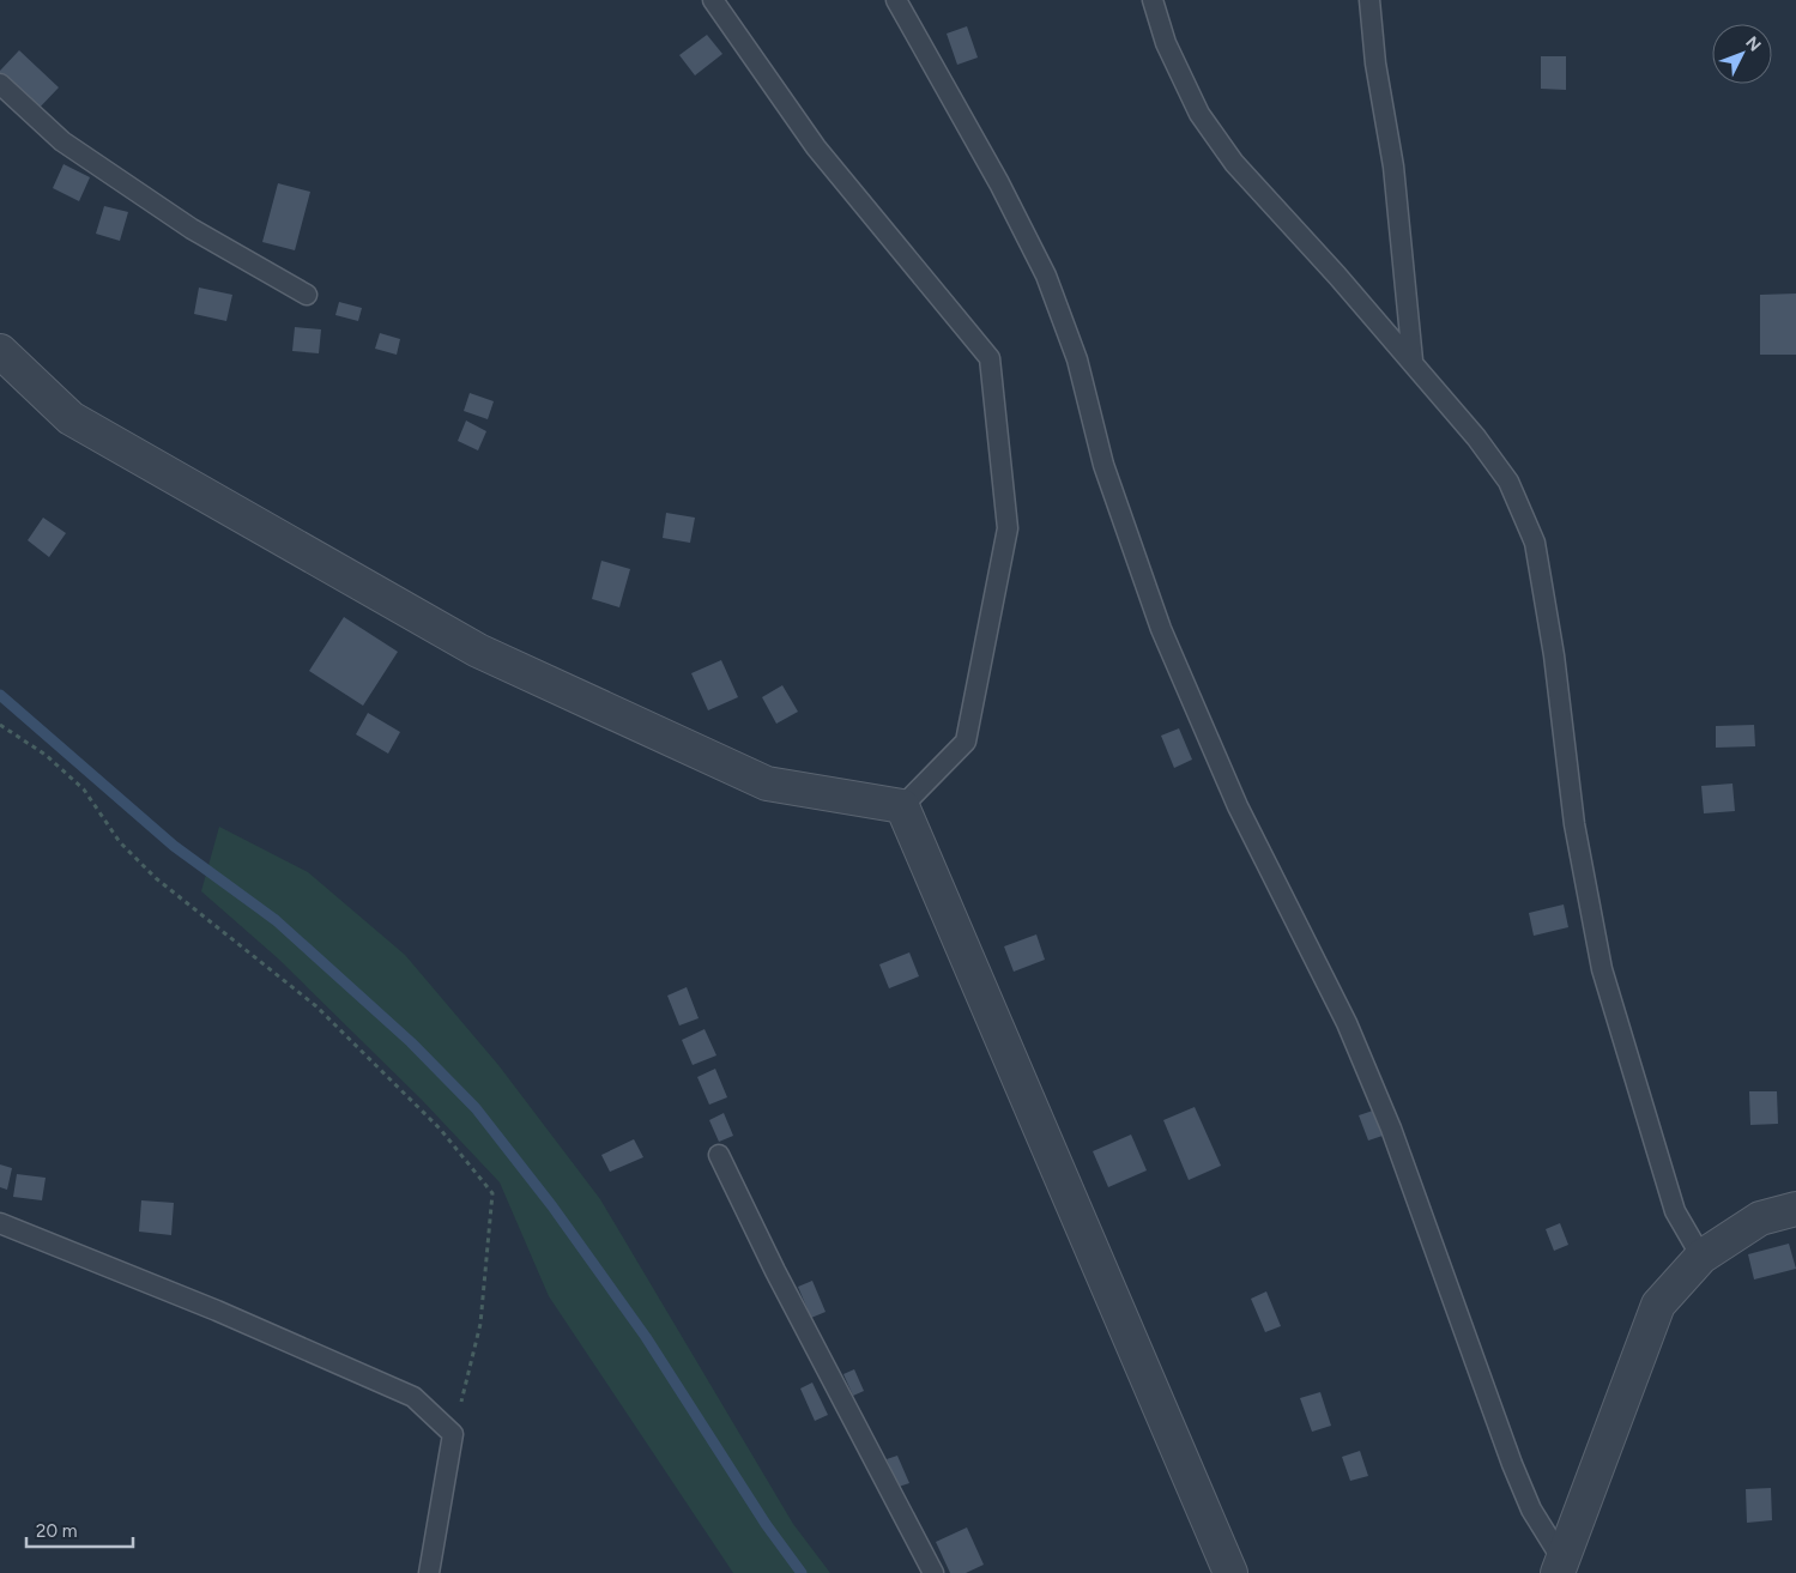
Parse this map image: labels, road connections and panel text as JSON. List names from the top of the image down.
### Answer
{
  "scale_bar": "20 m",
  "north": "top right"
}
